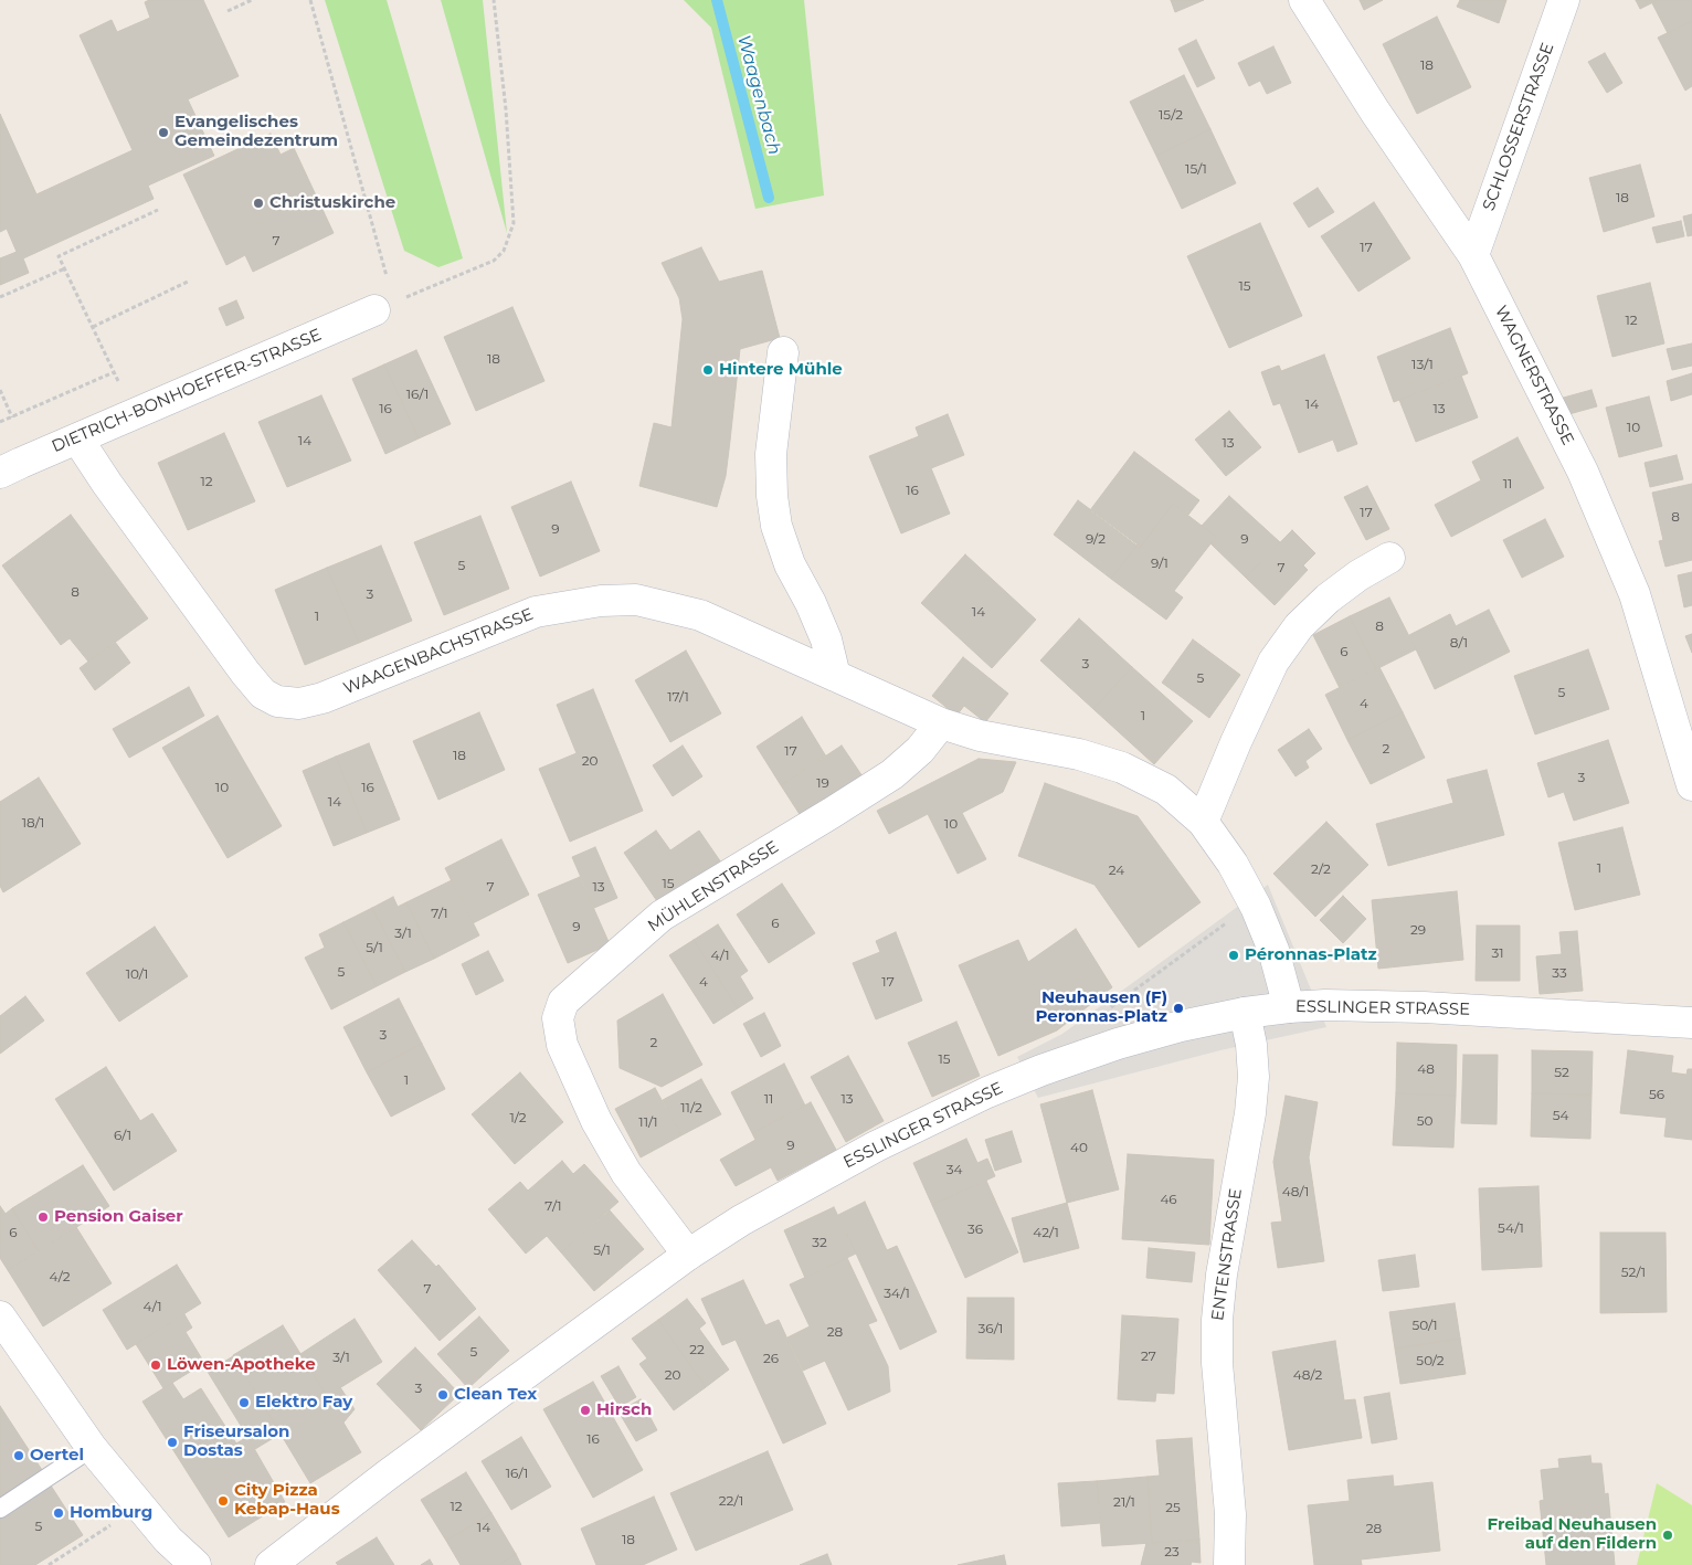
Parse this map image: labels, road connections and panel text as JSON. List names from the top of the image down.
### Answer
{
  "streets": {
    "street": [
      "SCHLOSSERSTRASSE",
      "WAGNERSTRASSE",
      "DIETRICH-BONHOEFFER-STRASSE",
      "WAAGENBACHSTRASSE",
      "MÜHLENSTRASSE",
      "ESSLINGER STRASSE",
      "ENTENSTRASSE"
    ]
  },
  "crossings": [
    ["SCHLOSSERSTRASSE", "WAGNERSTRASSE"],
    ["DIETRICH-BONHOEFFER-STRASSE", "WAAGENBACHSTRASSE"],
    ["WAAGENBACHSTRASSE", "MÜHLENSTRASSE"],
    ["MÜHLENSTRASSE", "ESSLINGER STRASSE"],
    ["ESSLINGER STRASSE", "ENTENSTRASSE"]
  ],
  "water": ["Waagenbach"],
  "places": [
    "Evangelisches Gemeindezentrum",
    "Christuskirche",
    "Hintere Mühle",
    "Péronnas-Platz",
    "Neuhausen (F) Peronnas-Platz",
    "Pension Gaiser",
    "Löwen-Apotheke",
    "Clean Tex",
    "Elektro Fay",
    "Hirsch",
    "Friseursalon Dostas",
    "Oertel",
    "City Pizza Kebap-Haus",
    "Homburg",
    "Freibad Neuhausen auf den Fildern"
  ],
  "house_numbers": [
    "18",
    "15/2",
    "15/1",
    "18",
    "7",
    "17",
    "15",
    "12",
    "18",
    "13/1",
    "16/1",
    "14",
    "16",
    "13",
    "10",
    "14",
    "13",
    "12",
    "11",
    "16",
    "17",
    "8",
    "9",
    "9/2",
    "9",
    "9/1",
    "5",
    "7",
    "8",
    "3",
    "14",
    "1",
    "8",
    "8/1",
    "6",
    "3",
    "5",
    "5",
    "17/1",
    "4",
    "1",
    "2",
    "17",
    "18",
    "20",
    "3",
    "19",
    "10",
    "16",
    "14",
    "18/1",
    "10",
    "1",
    "2/2",
    "24",
    "15",
    "7",
    "13",
    "7/1",
    "6",
    "9",
    "29",
    "3/1",
    "5/1",
    "31",
    "4/1",
    "5",
    "33",
    "10/1",
    "4",
    "17",
    "3",
    "2",
    "15",
    "48",
    "52",
    "1",
    "56",
    "11",
    "13",
    "11/2",
    "54",
    "1/2",
    "50",
    "11/1",
    "6/1",
    "9",
    "40",
    "34",
    "48/1",
    "46",
    "7/1",
    "54/1",
    "36",
    "6",
    "42/1",
    "32",
    "5/1",
    "52/1",
    "4/2",
    "7",
    "34/1",
    "4/1",
    "50/1",
    "36/1",
    "28",
    "22",
    "5",
    "27",
    "3/1",
    "26",
    "50/2",
    "20",
    "48/2",
    "3",
    "16",
    "16/1",
    "22/1",
    "21/1",
    "12",
    "25",
    "5",
    "14",
    "28",
    "18",
    "23"
  ]
}
